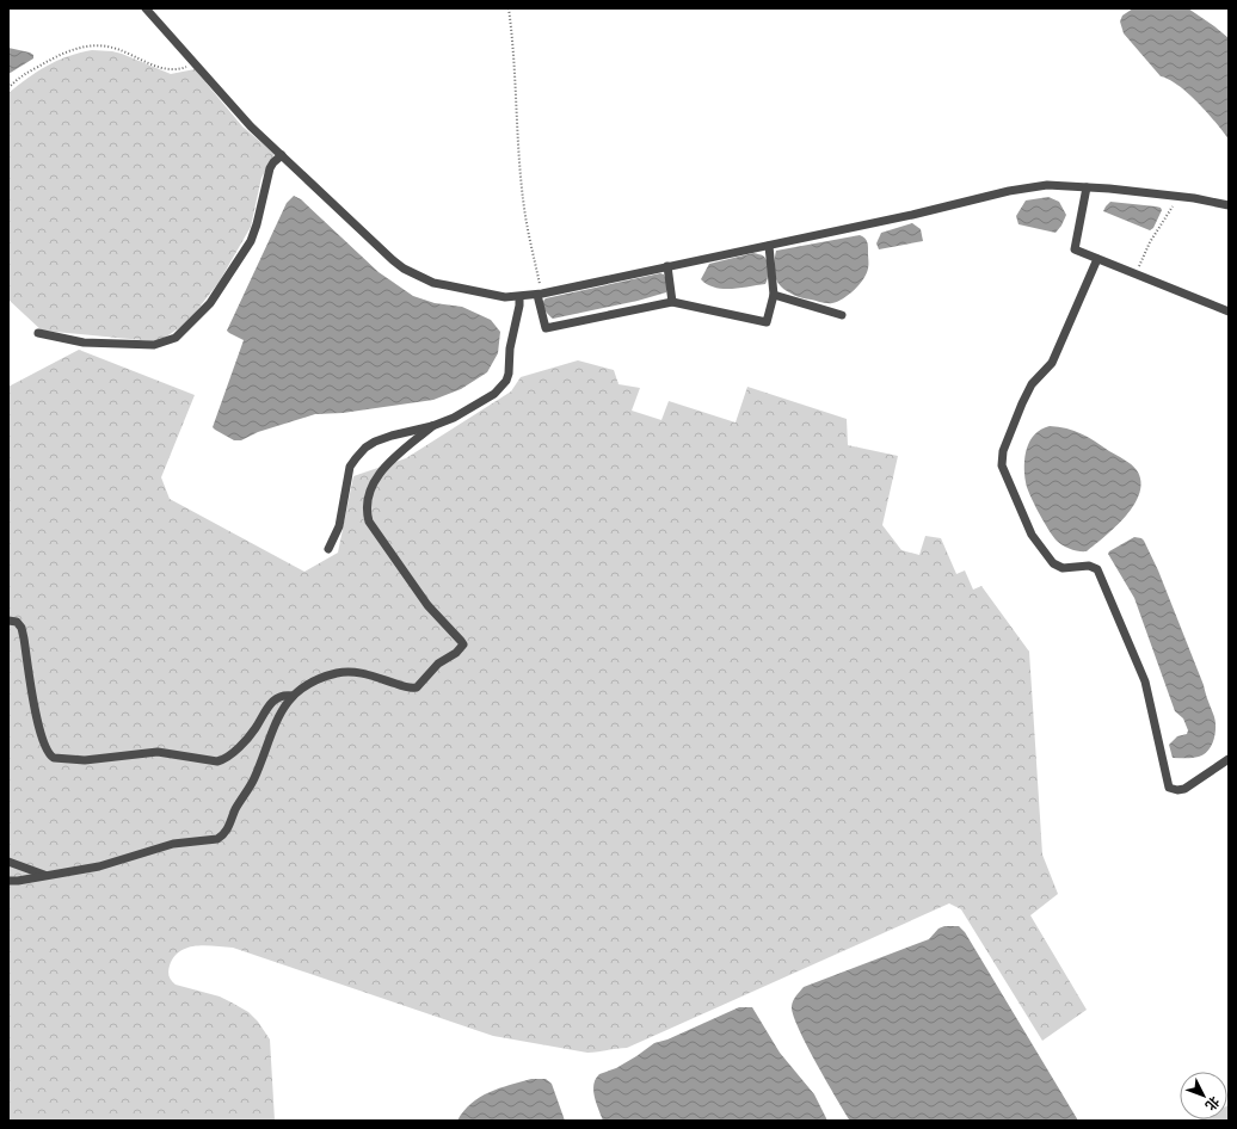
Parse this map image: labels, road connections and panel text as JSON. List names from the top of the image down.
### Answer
{
  "north": "bottom right"
}
